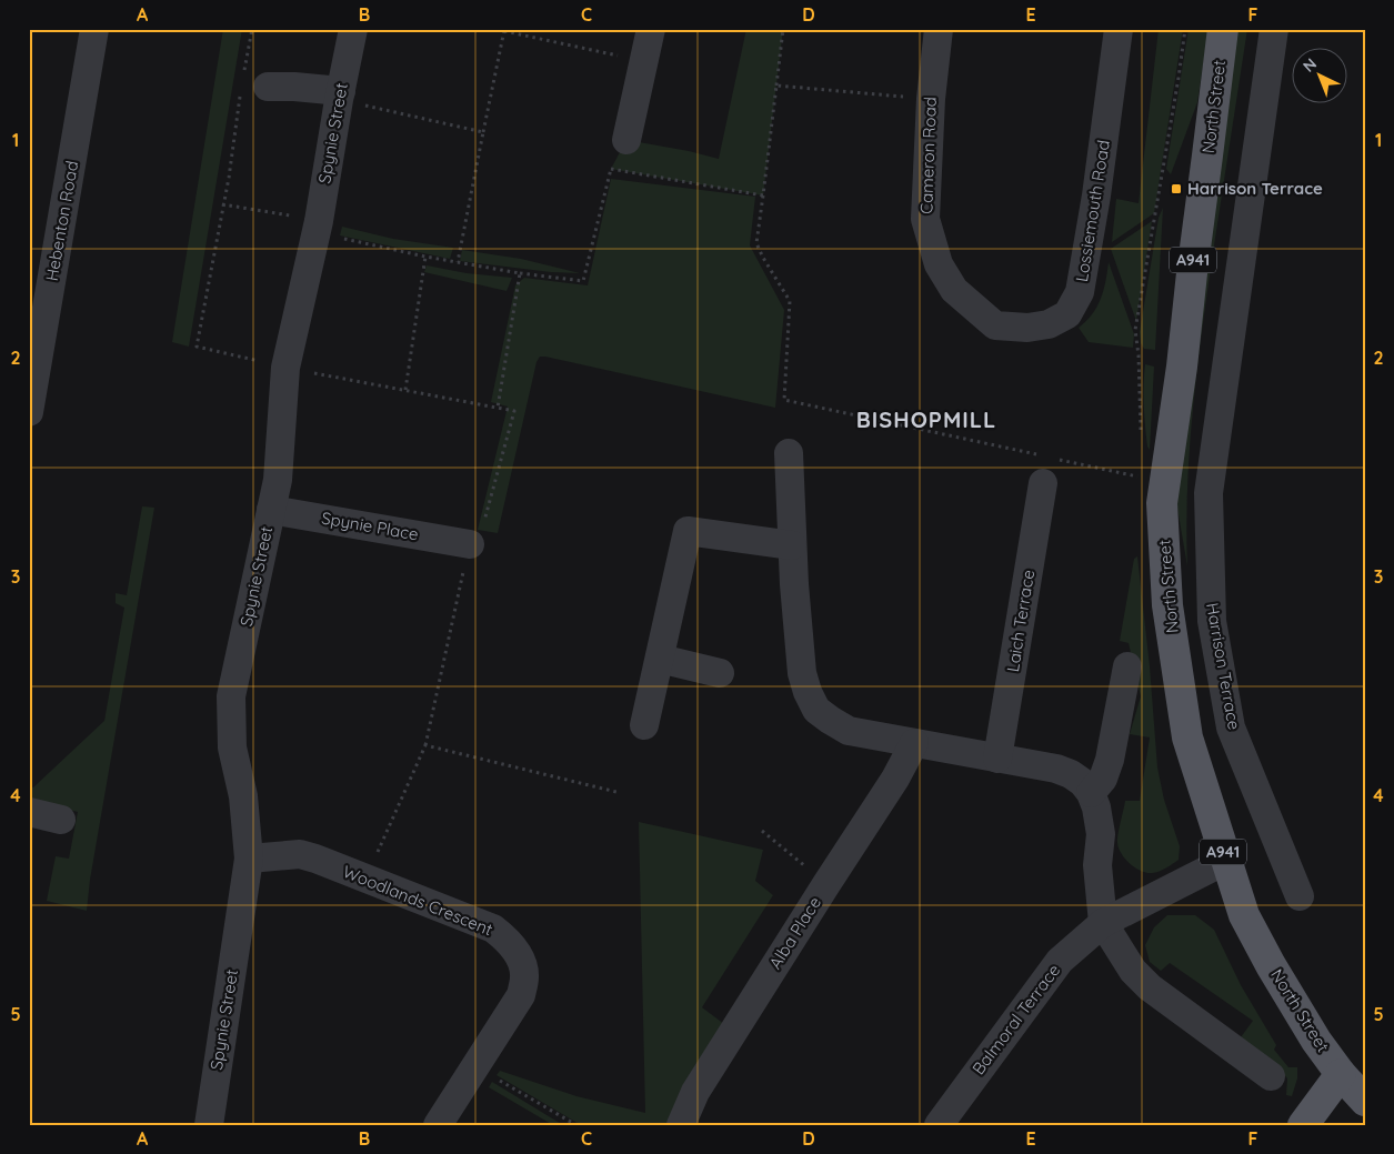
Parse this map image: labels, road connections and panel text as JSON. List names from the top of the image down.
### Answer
{
  "streets": {
    "main road": ["North Street", "A941"],
    "street": [
      "Spynie Street",
      "Cameron Road",
      "Lossiemouth Road",
      "Hebenton Road",
      "Spynie Place",
      "Laich Terrace",
      "Harrison Terrace",
      "Woodlands Crescent",
      "Alba Place",
      "Balmoral Terrace"
    ]
  },
  "crossings": [
    ["North Street", "Balmoral Terrace"],
    ["Spynie Street", "Spynie Place"],
    ["Spynie Street", "Woodlands Crescent"],
    ["Cameron Road", "Lossiemouth Road"]
  ],
  "districts": ["BISHOPMILL"],
  "places": {
    "transit": ["Harrison Terrace"]
  },
  "north": "top left",
  "grid": {
    "columns": [
      "A",
      "B",
      "C",
      "D",
      "E",
      "F"
    ],
    "rows": [
      "1",
      "2",
      "3",
      "4",
      "5"
    ]
  }
}
